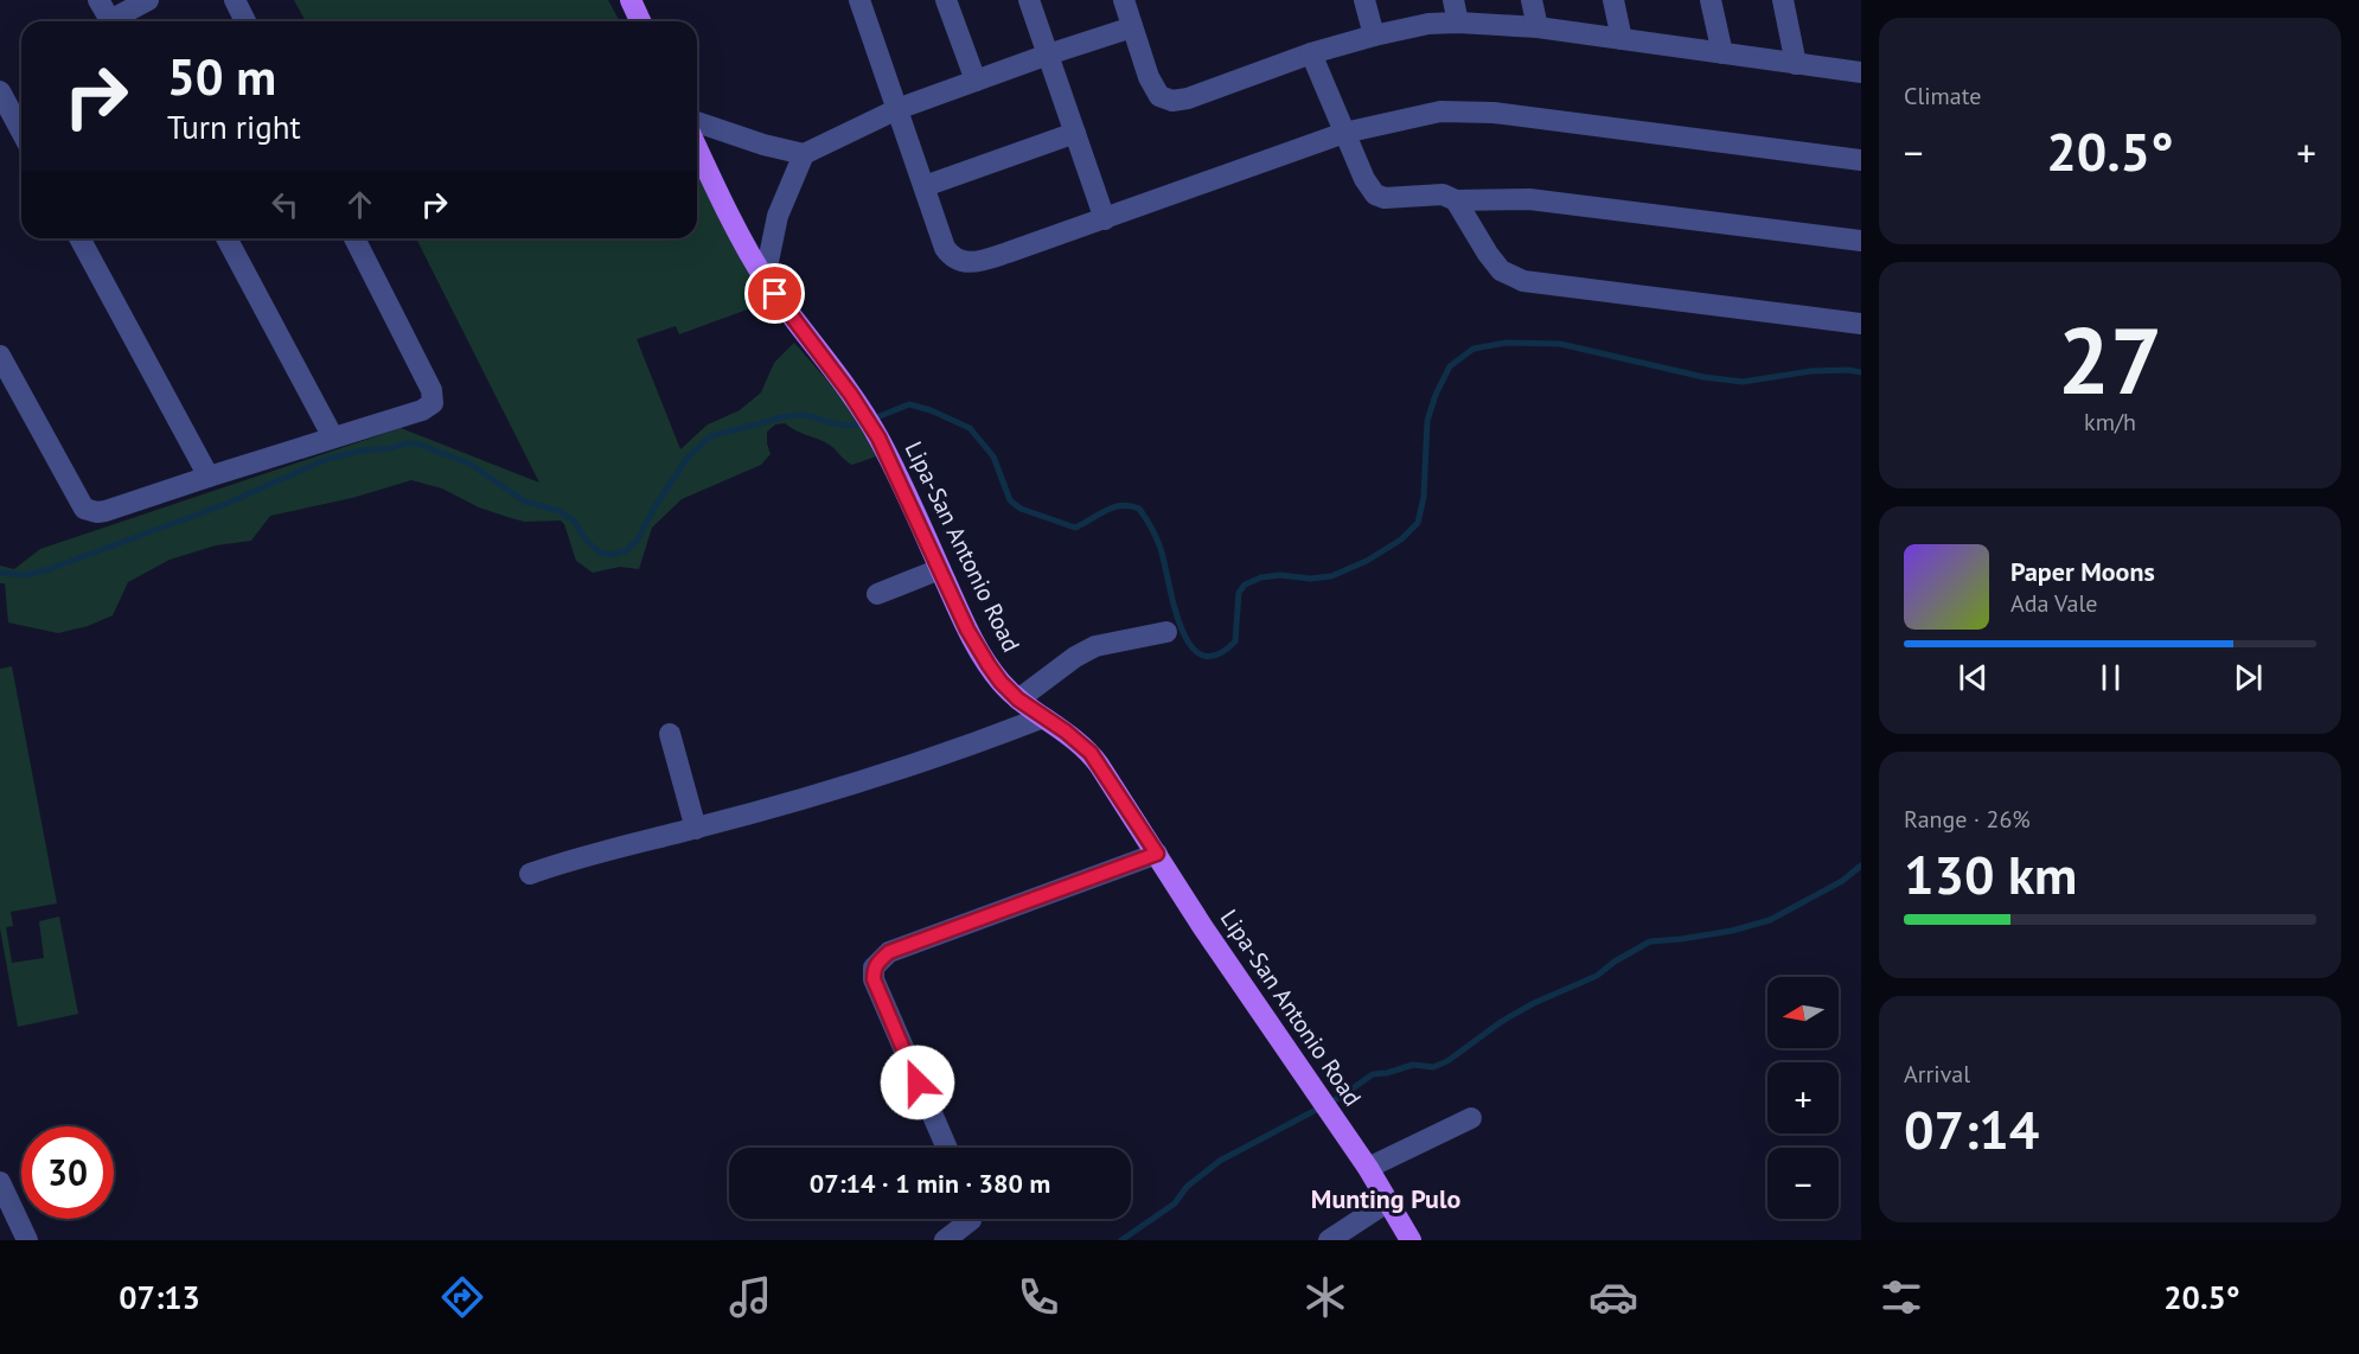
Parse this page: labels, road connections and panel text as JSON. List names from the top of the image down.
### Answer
{
  "streets": {
    "main road": ["Lipa-San Antonio Road"]
  },
  "districts": ["Munting Pulo"],
  "north": "left",
  "page": {
    "tile": [
      "Climate",
      ["27", "km/h"],
      ["Range · 26%", "130 km"],
      ["Arrival", "07:14"]
    ],
    "turn": ["50 m", "Turn right"],
    "heat": ["−", "20.5°", "+"],
    "song": ["Paper Moons", "Ada Vale"],
    "map_buttons": ["+", "−"],
    "limit": "30",
    "trip": "07:14 · 1 min · 380 m",
    "tabs": ["07:13", "20.5°"]
  }
}
